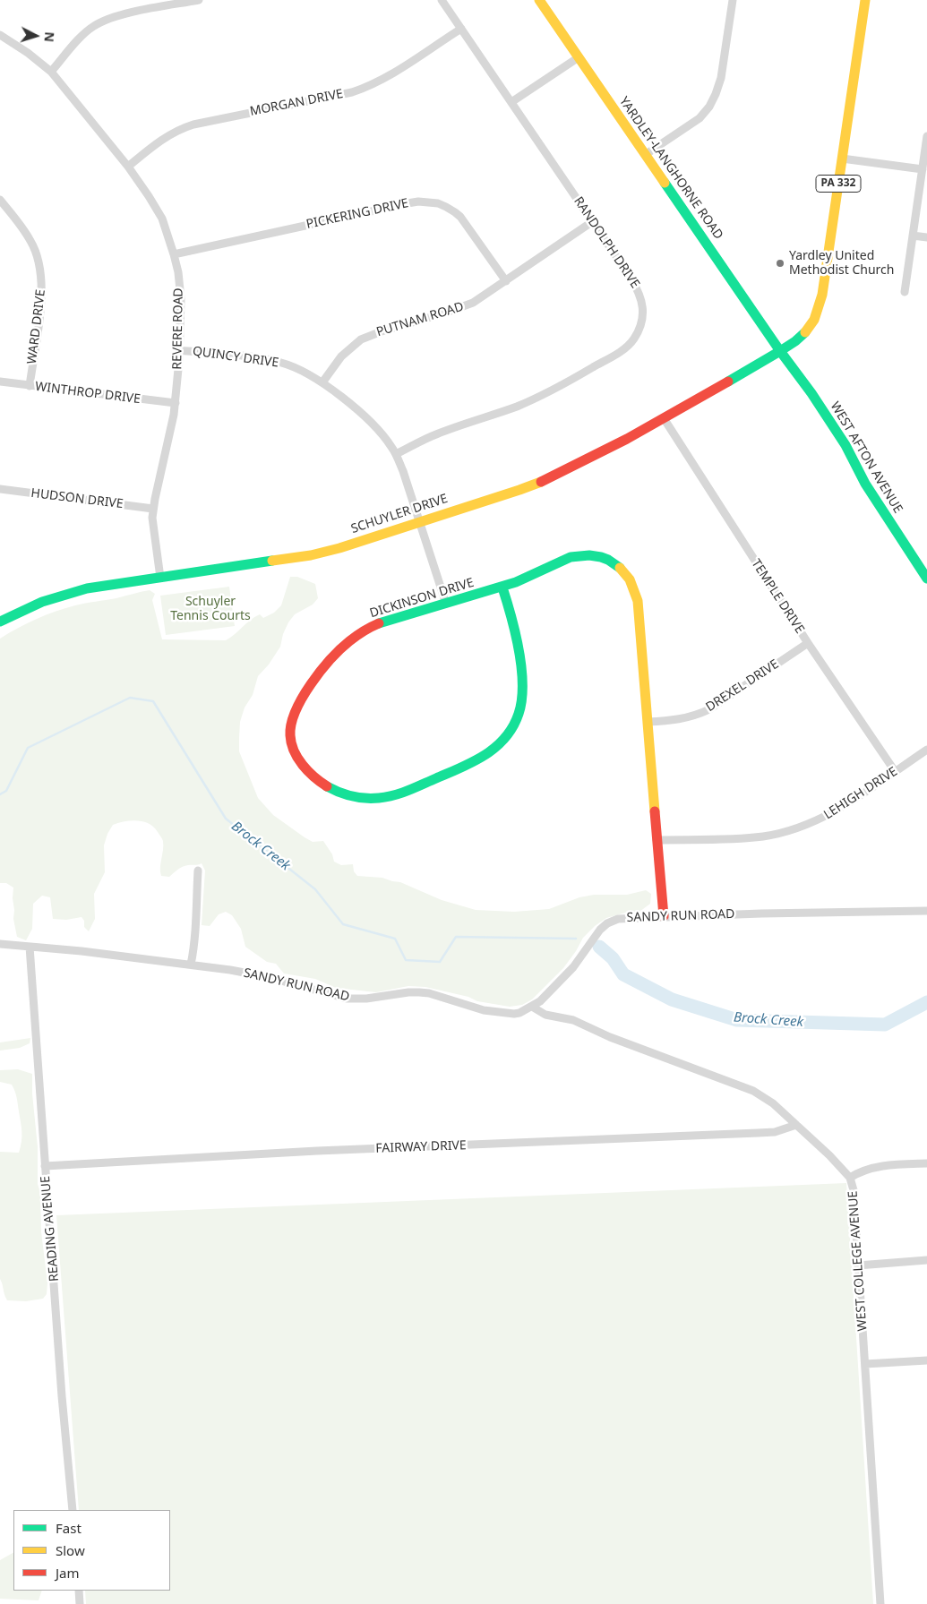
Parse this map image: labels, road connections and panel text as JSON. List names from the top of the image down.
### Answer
{
  "streets": {
    "street": [
      "MORGAN DRIVE",
      "YARDLEY-LANGHORNE ROAD",
      "PA 332",
      "PICKERING DRIVE",
      "RANDOLPH DRIVE",
      "PUTNAM ROAD",
      "WARD DRIVE",
      "REVERE ROAD",
      "QUINCY DRIVE",
      "WINTHROP DRIVE",
      "WEST AFTON AVENUE",
      "HUDSON DRIVE",
      "SCHUYLER DRIVE",
      "TEMPLE DRIVE",
      "DICKINSON DRIVE",
      "DREXEL DRIVE",
      "LEHIGH DRIVE",
      "SANDY RUN ROAD",
      "FAIRWAY DRIVE",
      "READING AVENUE",
      "WEST COLLEGE AVENUE"
    ]
  },
  "crossings": [
    ["MORGAN DRIVE", "RANDOLPH DRIVE"],
    ["MORGAN DRIVE", "REVERE ROAD"],
    ["YARDLEY-LANGHORNE ROAD", "PA 332"],
    ["YARDLEY-LANGHORNE ROAD", "WEST AFTON AVENUE"],
    ["YARDLEY-LANGHORNE ROAD", "SCHUYLER DRIVE"],
    ["PA 332", "WEST AFTON AVENUE"],
    ["PA 332", "SCHUYLER DRIVE"],
    ["PICKERING DRIVE", "PUTNAM ROAD"],
    ["PICKERING DRIVE", "REVERE ROAD"],
    ["RANDOLPH DRIVE", "PUTNAM ROAD"],
    ["RANDOLPH DRIVE", "QUINCY DRIVE"],
    ["PUTNAM ROAD", "QUINCY DRIVE"],
    ["WARD DRIVE", "WINTHROP DRIVE"],
    ["REVERE ROAD", "QUINCY DRIVE"],
    ["REVERE ROAD", "WINTHROP DRIVE"],
    ["REVERE ROAD", "HUDSON DRIVE"],
    ["REVERE ROAD", "SCHUYLER DRIVE"],
    ["QUINCY DRIVE", "SCHUYLER DRIVE"],
    ["QUINCY DRIVE", "DICKINSON DRIVE"],
    ["WEST AFTON AVENUE", "SCHUYLER DRIVE"],
    ["SCHUYLER DRIVE", "TEMPLE DRIVE"],
    ["TEMPLE DRIVE", "DREXEL DRIVE"],
    ["TEMPLE DRIVE", "LEHIGH DRIVE"],
    ["DICKINSON DRIVE", "DREXEL DRIVE"],
    ["DICKINSON DRIVE", "LEHIGH DRIVE"],
    ["DICKINSON DRIVE", "SANDY RUN ROAD"],
    ["SANDY RUN ROAD", "READING AVENUE"],
    ["SANDY RUN ROAD", "WEST COLLEGE AVENUE"],
    ["FAIRWAY DRIVE", "READING AVENUE"],
    ["FAIRWAY DRIVE", "WEST COLLEGE AVENUE"]
  ],
  "water": ["Brock Creek"],
  "parks": ["Schuyler Tennis Courts"],
  "places": ["Yardley United Methodist Church"],
  "legend": ["Fast", "Slow", "Jam"],
  "north": "right"
}
